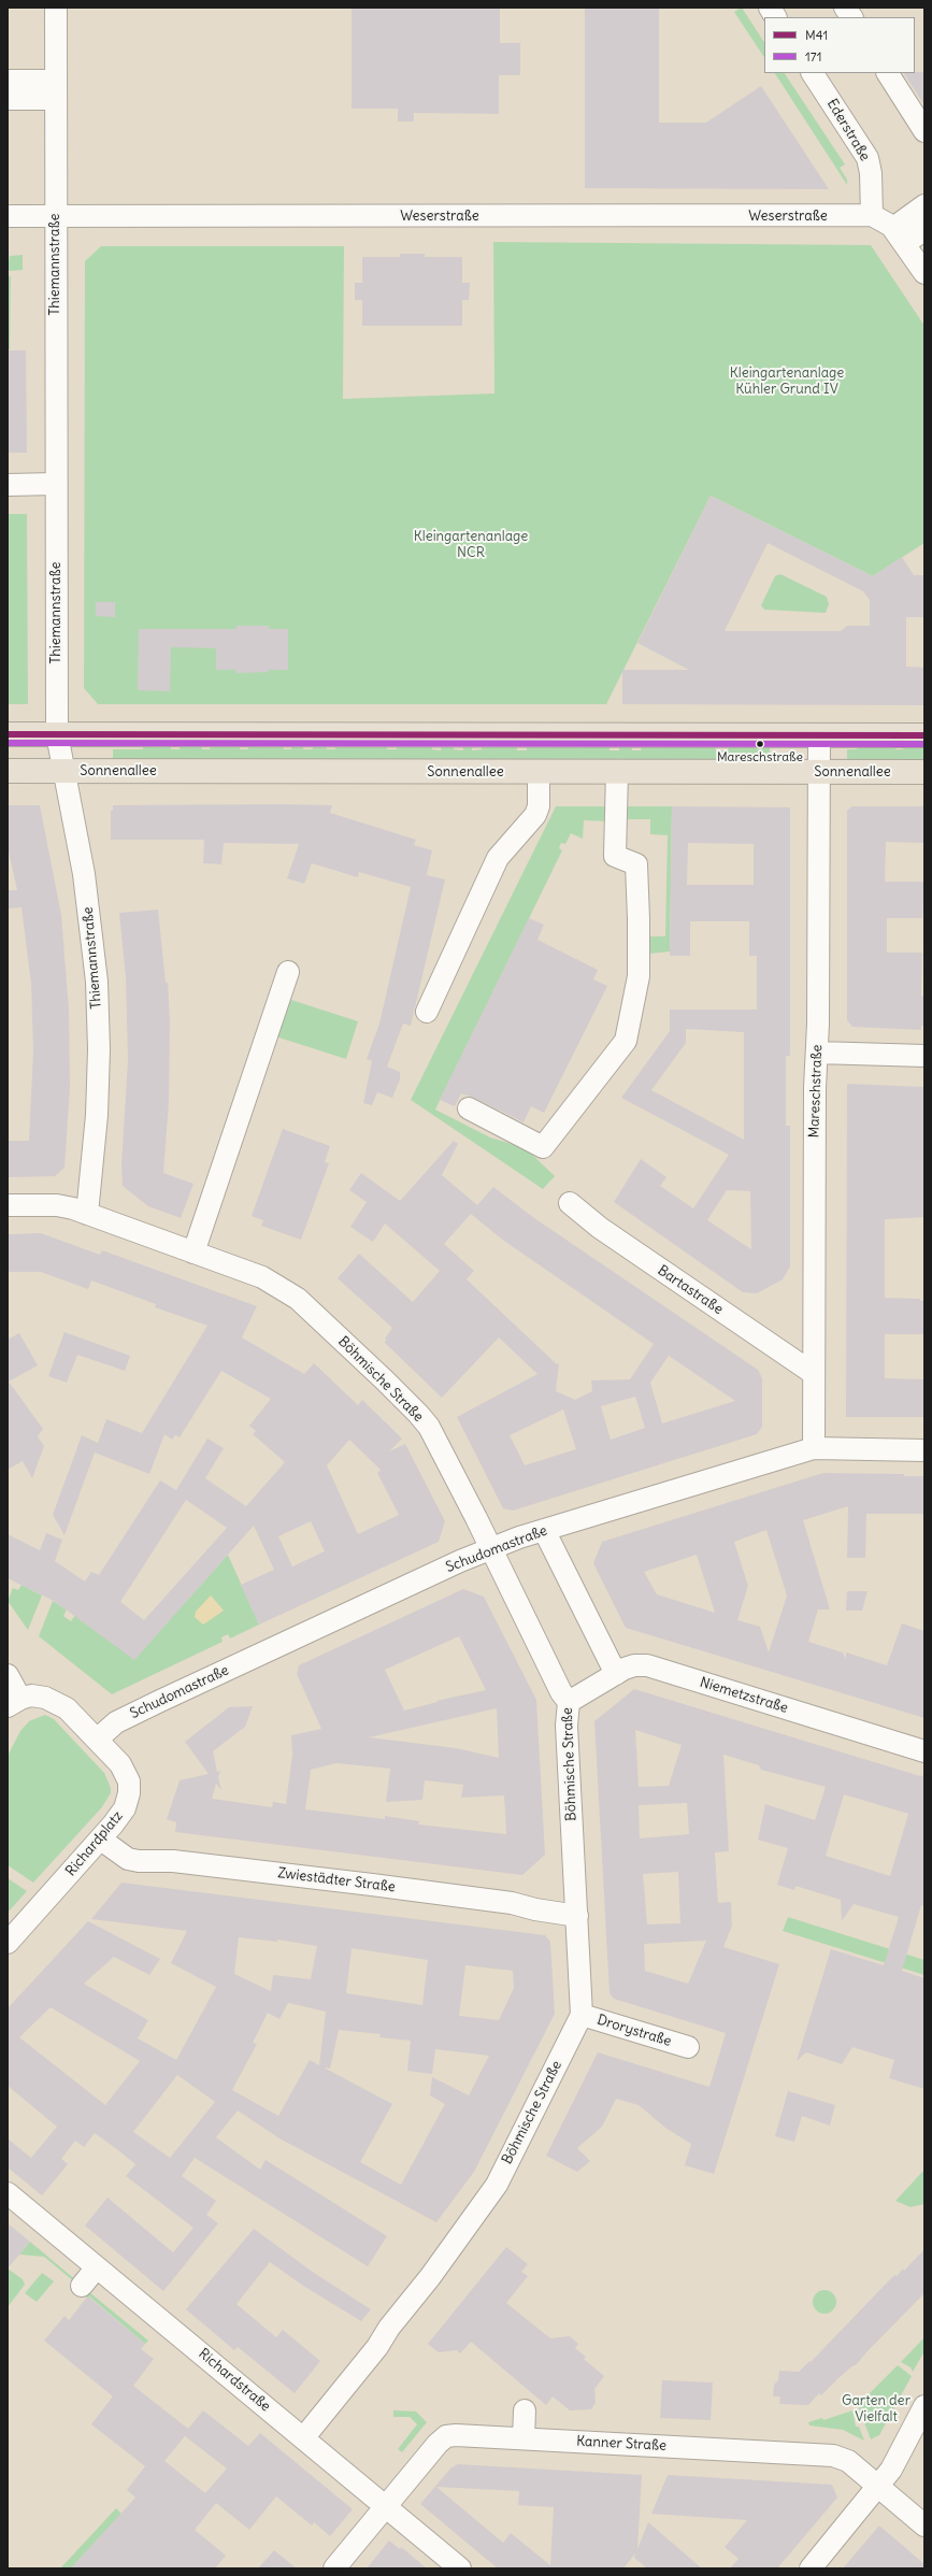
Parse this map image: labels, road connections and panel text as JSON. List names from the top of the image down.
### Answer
{
  "streets": {
    "main road": ["Sonnenallee"],
    "street": [
      "Ederstraße",
      "Weserstraße",
      "Thiemannstraße",
      "Mareschstraße",
      "Bartastraße",
      "Böhmische Straße",
      "Schudomastraße",
      "Niemetzstraße",
      "Richardplatz",
      "Zwiestädter Straße",
      "Drorystraße",
      "Richardstraße",
      "Kanner Straße"
    ]
  },
  "crossings": [
    ["Ederstraße", "Weserstraße"],
    ["Weserstraße", "Thiemannstraße"],
    ["Thiemannstraße", "Sonnenallee"],
    ["Thiemannstraße", "Böhmische Straße"],
    ["Sonnenallee", "Mareschstraße"],
    ["Mareschstraße", "Bartastraße"],
    ["Mareschstraße", "Schudomastraße"],
    ["Böhmische Straße", "Schudomastraße"],
    ["Böhmische Straße", "Niemetzstraße"],
    ["Böhmische Straße", "Zwiestädter Straße"],
    ["Böhmische Straße", "Drorystraße"],
    ["Böhmische Straße", "Richardstraße"],
    ["Schudomastraße", "Richardplatz"],
    ["Richardplatz", "Zwiestädter Straße"],
    ["Richardstraße", "Kanner Straße"]
  ],
  "parks": ["Kleingartenanlage Kühler Grund IV", "Kleingartenanlage NCR", "Garten der Vielfalt"],
  "places": ["Mareschstraße"],
  "lines": ["transit line M41", "transit line 171"],
  "legend": ["M41", "171"]
}
